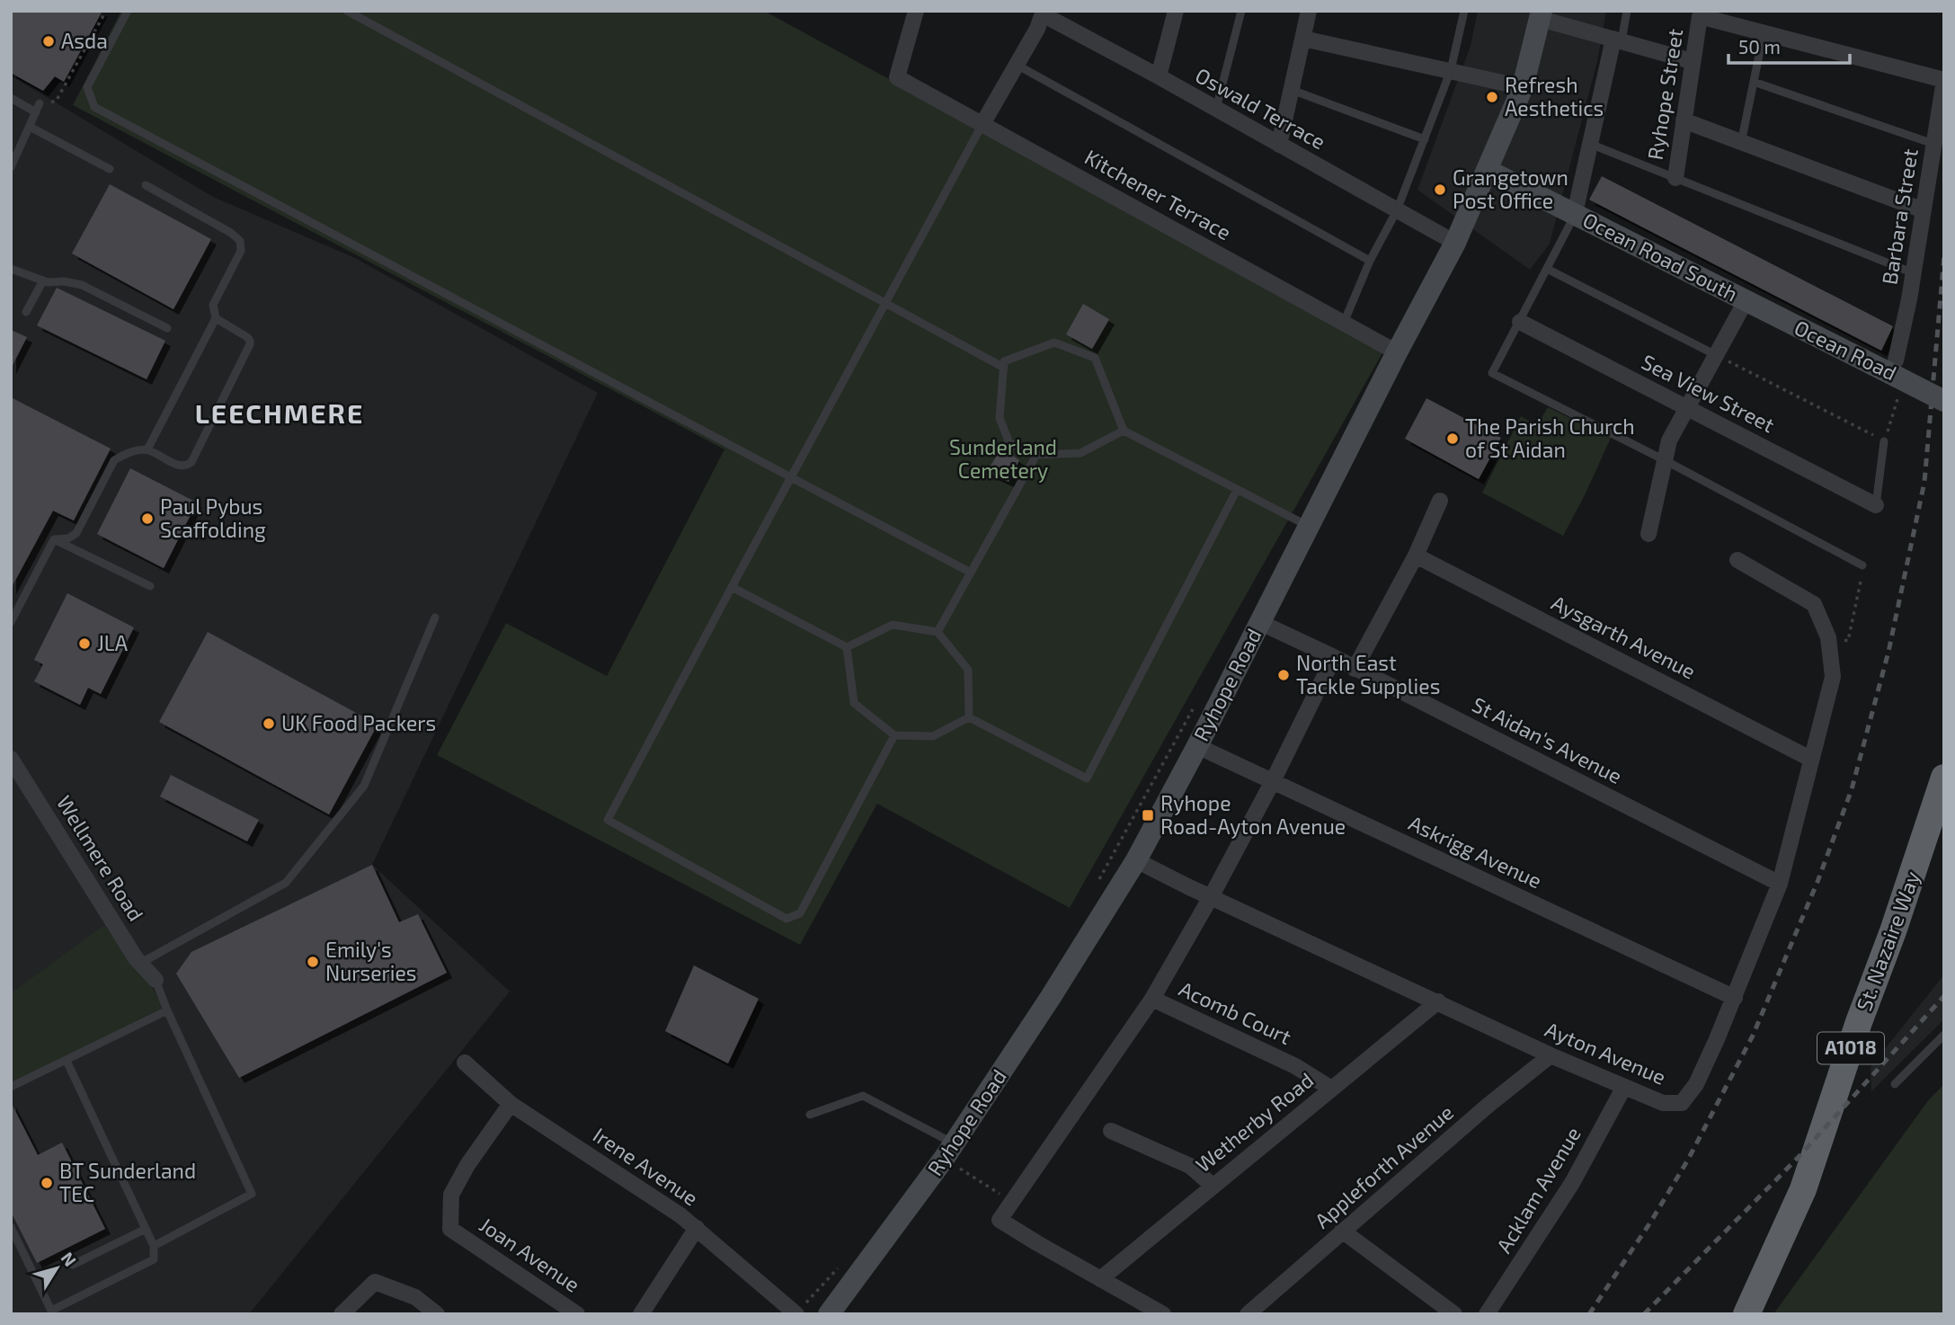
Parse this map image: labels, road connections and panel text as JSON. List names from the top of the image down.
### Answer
{
  "streets": {
    "highway": ["St. Nazaire Way", "A1018"],
    "main road": ["Ocean Road South", "Ocean Road", "Ryhope Road"],
    "street": [
      "Ryhope Street",
      "Oswald Terrace",
      "Kitchener Terrace",
      "Barbara Street",
      "Sea View Street",
      "Aysgarth Avenue",
      "St Aidan's Avenue",
      "Askrigg Avenue",
      "Wellmere Road",
      "Acomb Court",
      "Ayton Avenue",
      "Wetherby Road",
      "Irene Avenue",
      "Appleforth Avenue",
      "Acklam Avenue",
      "Joan Avenue"
    ]
  },
  "crossings": [
    ["Oswald Terrace", "Ryhope Road"],
    ["Kitchener Terrace", "Ryhope Road"],
    ["Barbara Street", "Ocean Road"],
    ["Ocean Road South", "Ocean Road"],
    ["Aysgarth Avenue", "Ayton Avenue"],
    ["Ryhope Road", "St Aidan's Avenue"],
    ["Ryhope Road", "Askrigg Avenue"],
    ["Ryhope Road", "Ayton Avenue"],
    ["St Aidan's Avenue", "Ayton Avenue"],
    ["Askrigg Avenue", "Ayton Avenue"],
    ["Acomb Court", "Wetherby Road"],
    ["Ayton Avenue", "Wetherby Road"],
    ["Ayton Avenue", "Appleforth Avenue"],
    ["Ayton Avenue", "Acklam Avenue"],
    ["Irene Avenue", "Joan Avenue"]
  ],
  "districts": ["LEECHMERE"],
  "parks": ["Sunderland Cemetery"],
  "places": {
    "other": [
      "Asda",
      "Refresh Aesthetics",
      "Grangetown Post Office",
      "The Parish Church of St Aidan",
      "Paul Pybus Scaffolding",
      "JLA",
      "North East Tackle Supplies",
      "UK Food Packers",
      "Emily's Nurseries",
      "BT Sunderland TEC"
    ],
    "transit": ["Ryhope Road-Ayton Avenue"]
  },
  "scale_bar": "50 m",
  "north": "top right"
}
